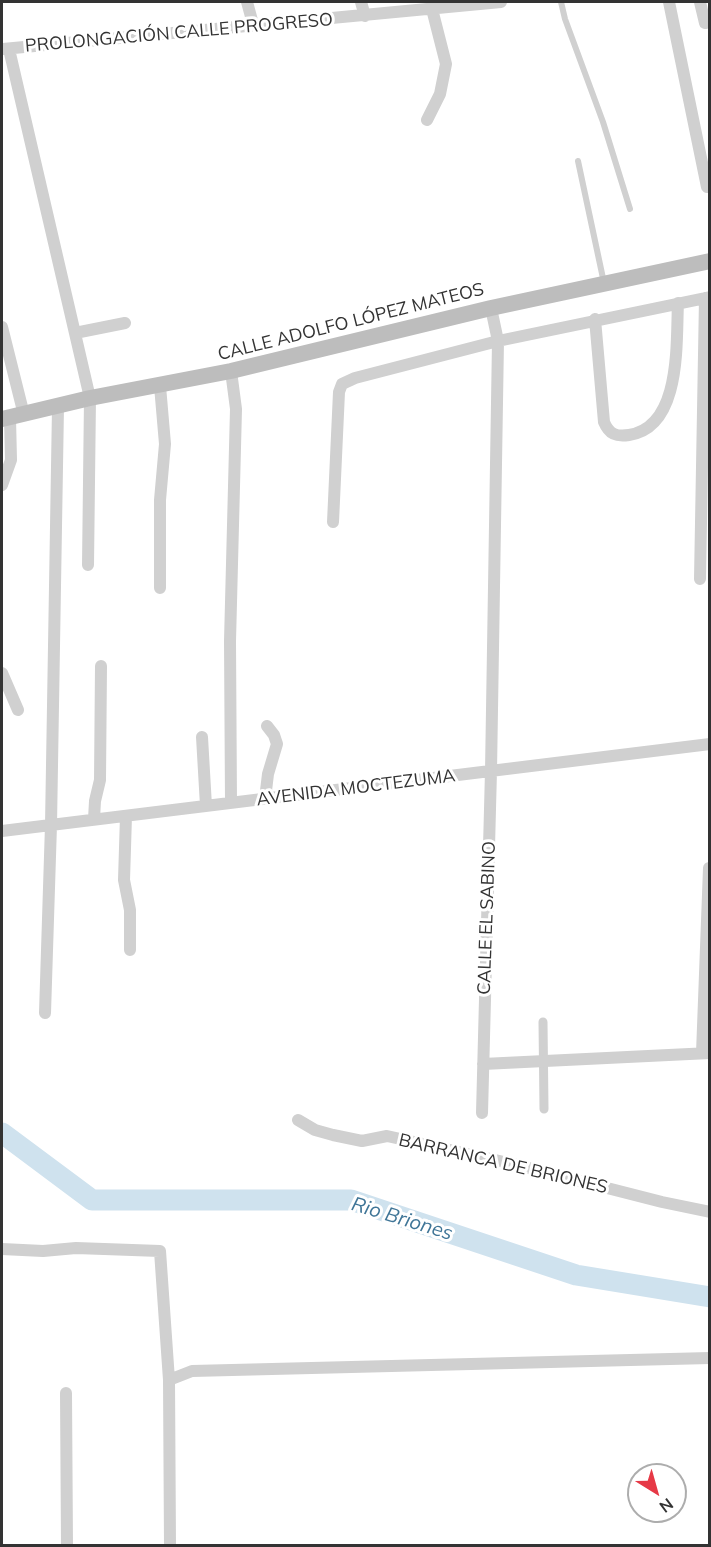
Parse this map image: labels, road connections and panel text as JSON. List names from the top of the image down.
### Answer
{
  "streets": {
    "main road": ["CALLE ADOLFO LÓPEZ MATEOS"],
    "street": [
      "PROLONGACIÓN CALLE PROGRESO",
      "AVENIDA MOCTEZUMA",
      "CALLE EL SABINO",
      "BARRANCA DE BRIONES"
    ]
  },
  "crossings": [
    ["CALLE ADOLFO LÓPEZ MATEOS", "CALLE EL SABINO"],
    ["AVENIDA MOCTEZUMA", "CALLE EL SABINO"]
  ],
  "water": ["Rio Briones"],
  "north": "bottom right"
}
